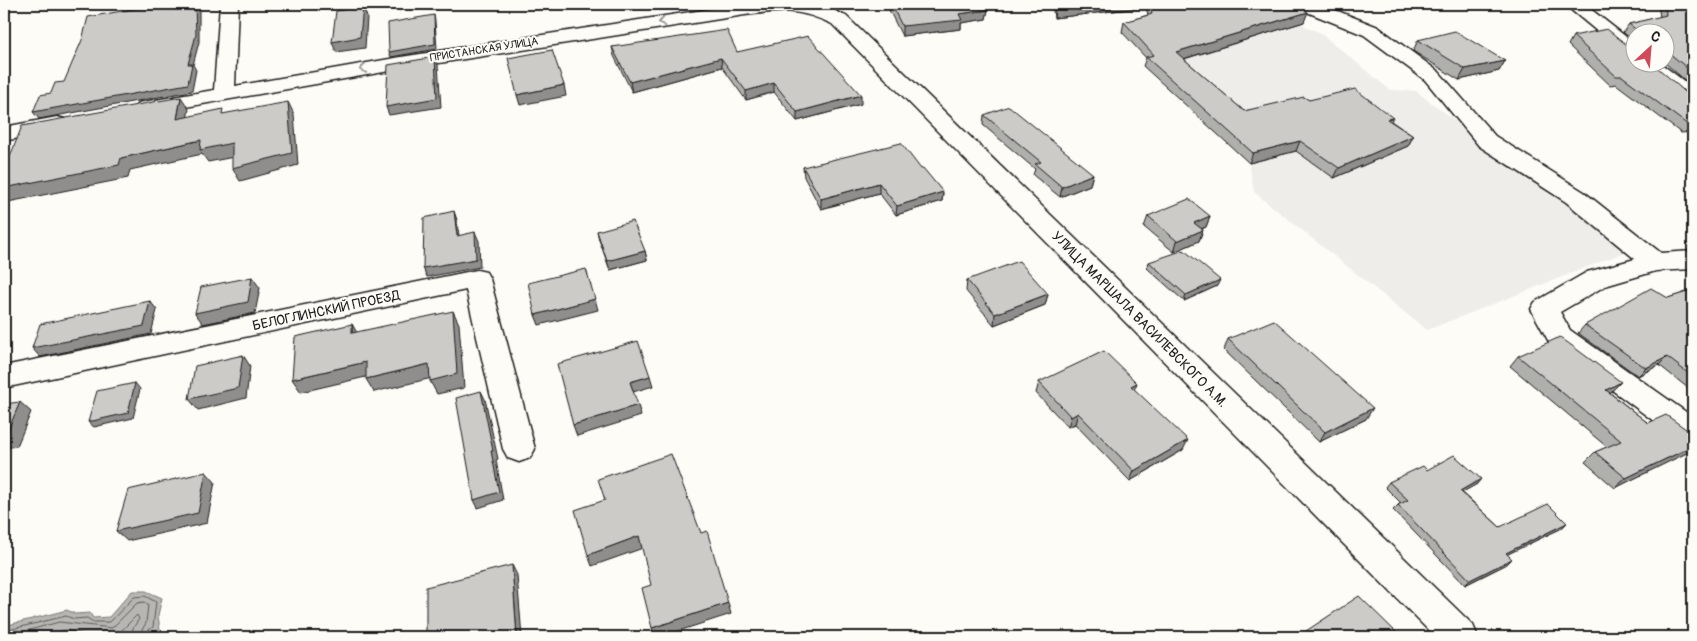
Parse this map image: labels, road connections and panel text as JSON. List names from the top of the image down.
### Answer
{
  "streets": {
    "street": ["ПРИСТАНСКАЯ УЛИЦА", "БЕЛОГЛИНСКИЙ ПРОЕЗД", "УЛИЦА МАРШАЛА ВАСИЛЕВСКОГО А.М."]
  },
  "crossings": [
    ["ПРИСТАНСКАЯ УЛИЦА", "УЛИЦА МАРШАЛА ВАСИЛЕВСКОГО А.М."]
  ],
  "one_way": ["ПРИСТАНСКАЯ УЛИЦА"],
  "north": "top right"
}
